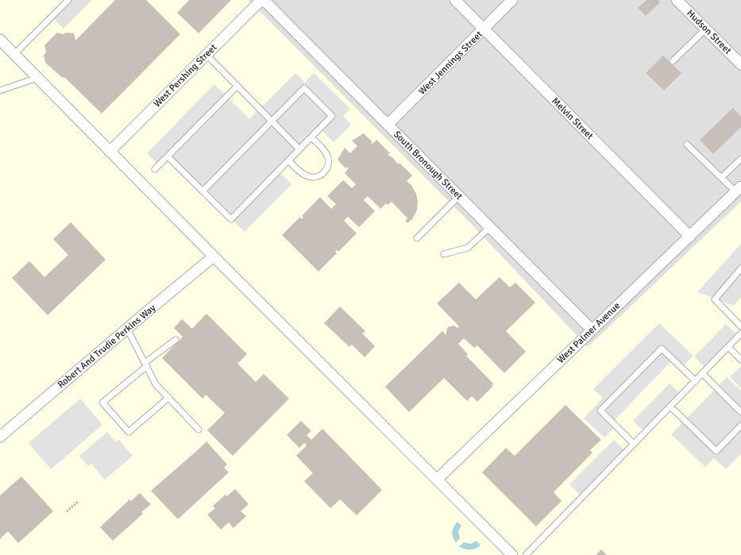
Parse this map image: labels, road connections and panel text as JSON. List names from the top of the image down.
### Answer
{
  "streets": {
    "street": [
      "Hudson Street",
      "West Jennings Street",
      "West Pershing Street",
      "Melvin Street",
      "South Bronough Street",
      "West Palmer Avenue",
      "Robert And Trudie Perkins Way"
    ]
  },
  "crossings": [
    ["West Jennings Street", "Melvin Street"],
    ["West Jennings Street", "South Bronough Street"],
    ["Melvin Street", "West Palmer Avenue"],
    ["South Bronough Street", "West Palmer Avenue"]
  ]
}
